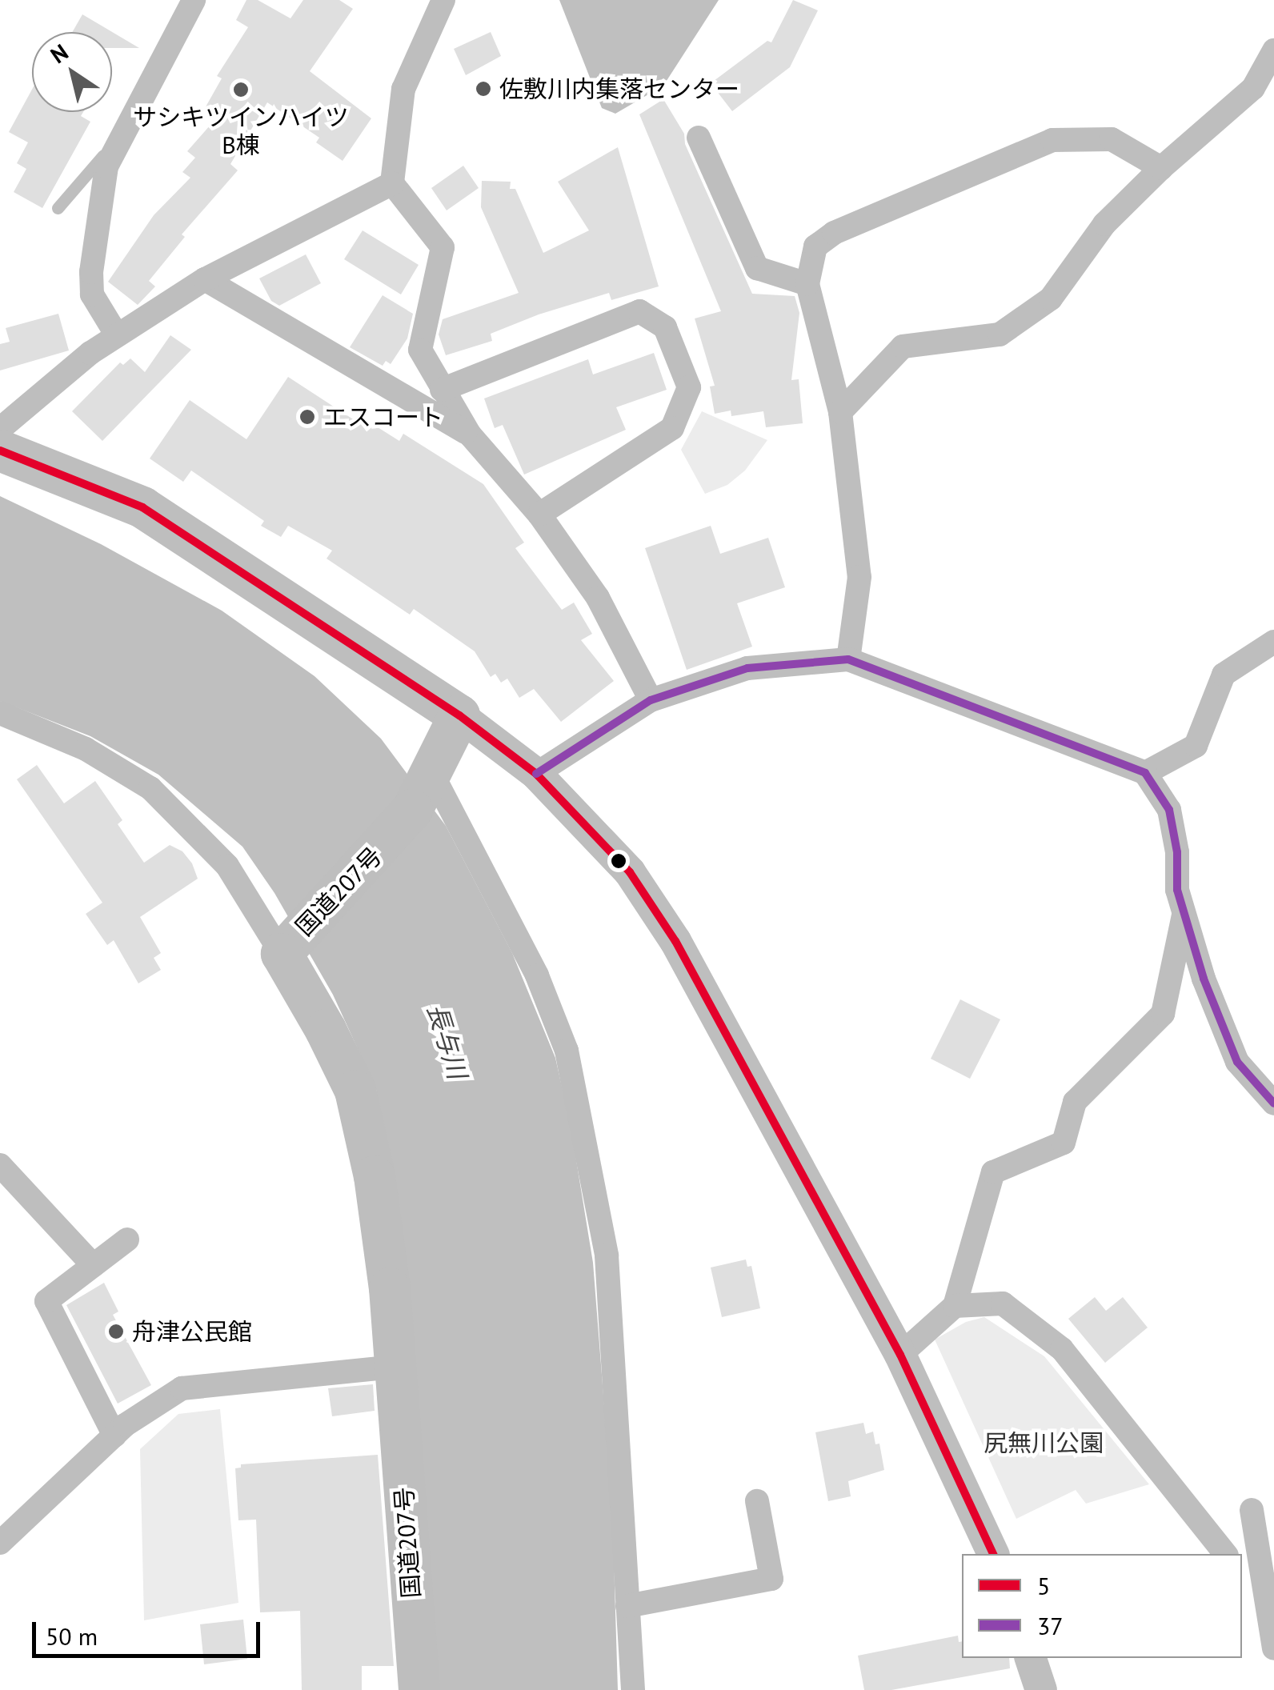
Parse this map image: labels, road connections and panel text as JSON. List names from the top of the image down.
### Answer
{
  "streets": {
    "highway": ["国道207号"]
  },
  "water": ["長与川"],
  "parks": ["尻無川公園"],
  "places": [
    "佐敷川内集落センター",
    "サシキツインハイツ B棟",
    "エスコート",
    "舟津公民館"
  ],
  "lines": ["transit line 5", "transit line 37"],
  "legend": ["5", "37"],
  "scale_bar": "50 m",
  "north": "top left"
}
